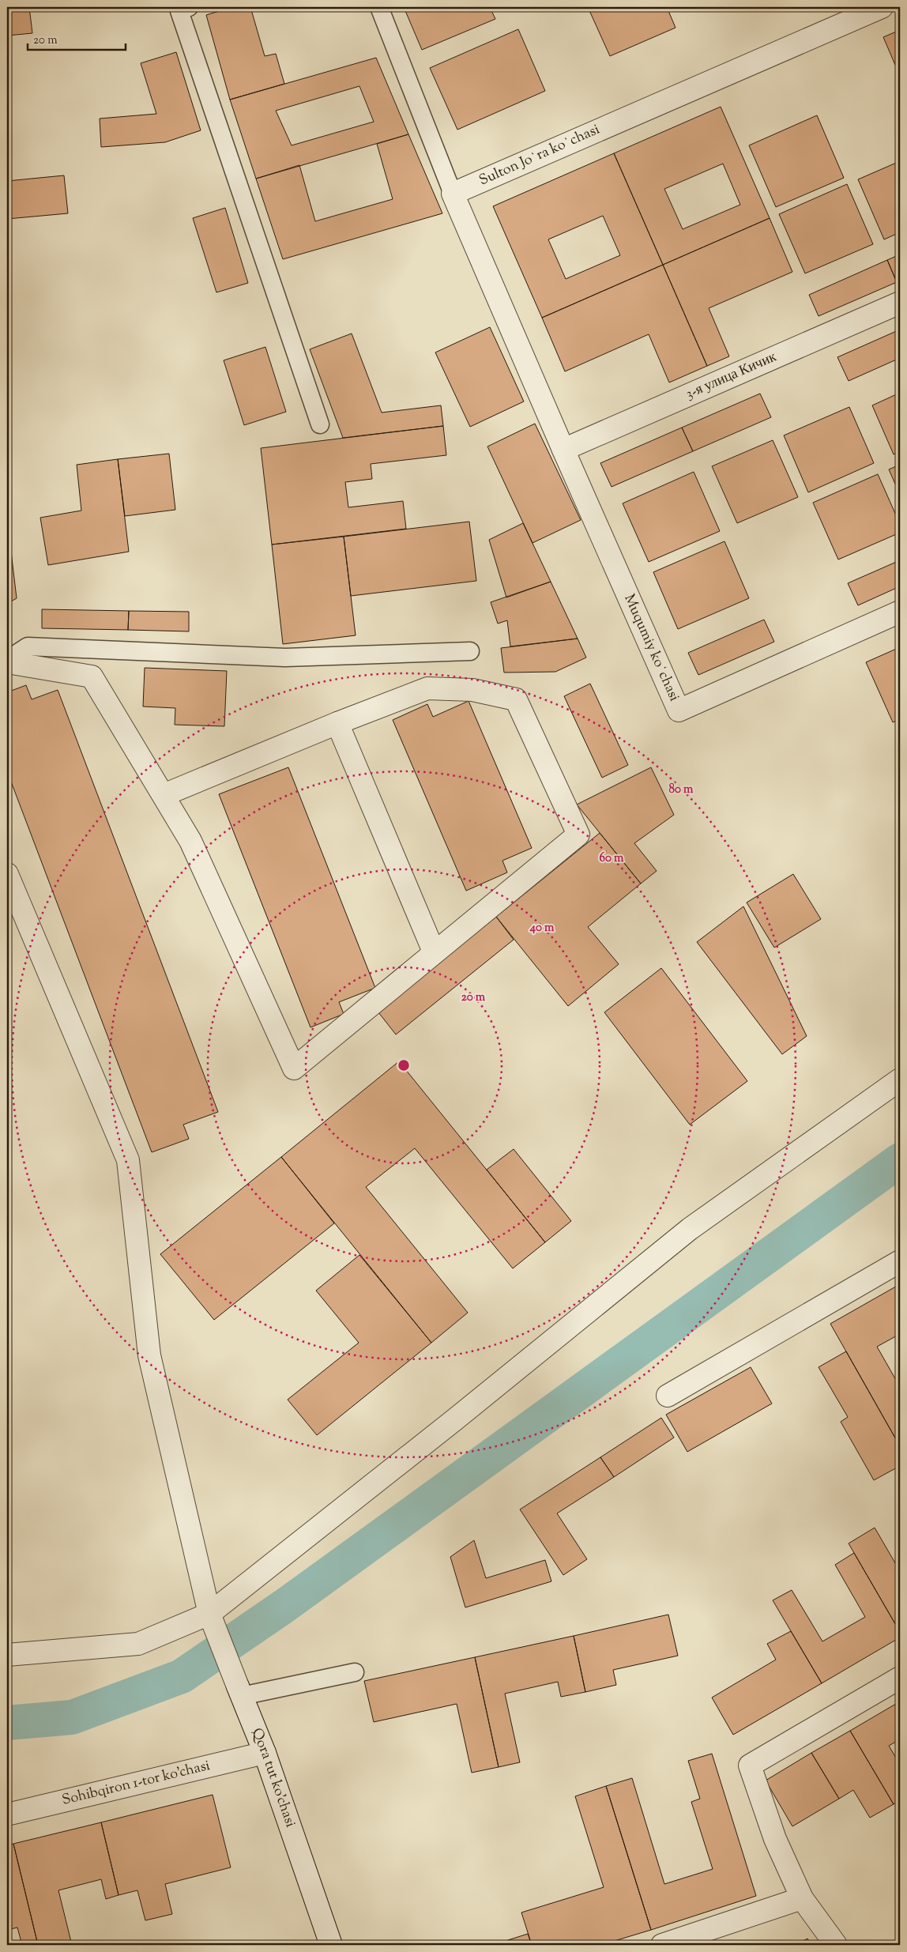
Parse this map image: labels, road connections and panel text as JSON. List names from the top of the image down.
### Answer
{
  "streets": {
    "street": [
      "Sulton Joʻra koʻchasi",
      "3-я улица Кичик",
      "Muqumiy koʻchasi",
      "Qora tut ko'chasi",
      "Sohibqiron 1-tor ko'chasi"
    ]
  },
  "crossings": [
    ["3-я улица Кичик", "Muqumiy koʻchasi"],
    ["Qora tut ko'chasi", "Sohibqiron 1-tor ko'chasi"]
  ],
  "scale_bar": "20 m",
  "rings": [
    "80 m",
    "60 m",
    "40 m",
    "20 m"
  ]
}
